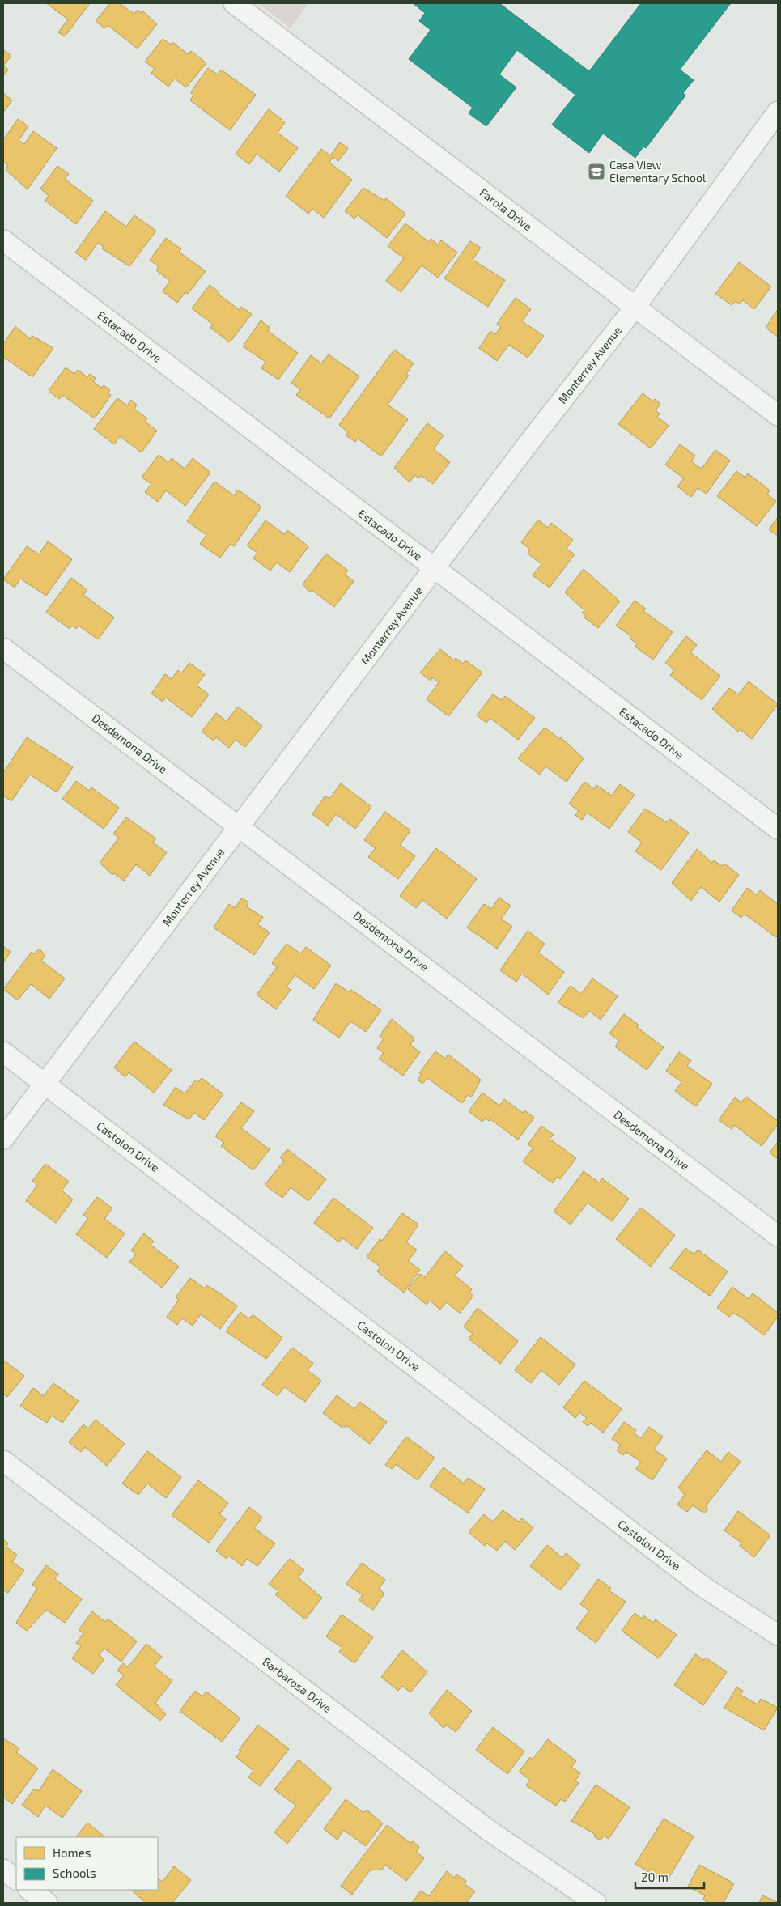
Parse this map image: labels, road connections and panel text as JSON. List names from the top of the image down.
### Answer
{
  "streets": {
    "street": [
      "Farola Drive",
      "Estacado Drive",
      "Monterrey Avenue",
      "Desdemona Drive",
      "Castolon Drive",
      "Barbarosa Drive"
    ]
  },
  "crossings": [
    ["Farola Drive", "Monterrey Avenue"],
    ["Estacado Drive", "Monterrey Avenue"],
    ["Monterrey Avenue", "Desdemona Drive"],
    ["Monterrey Avenue", "Castolon Drive"]
  ],
  "places": {
    "school or university": ["Casa View Elementary School"]
  },
  "legend": ["Homes", "Schools"],
  "scale_bar": "20 m"
}
